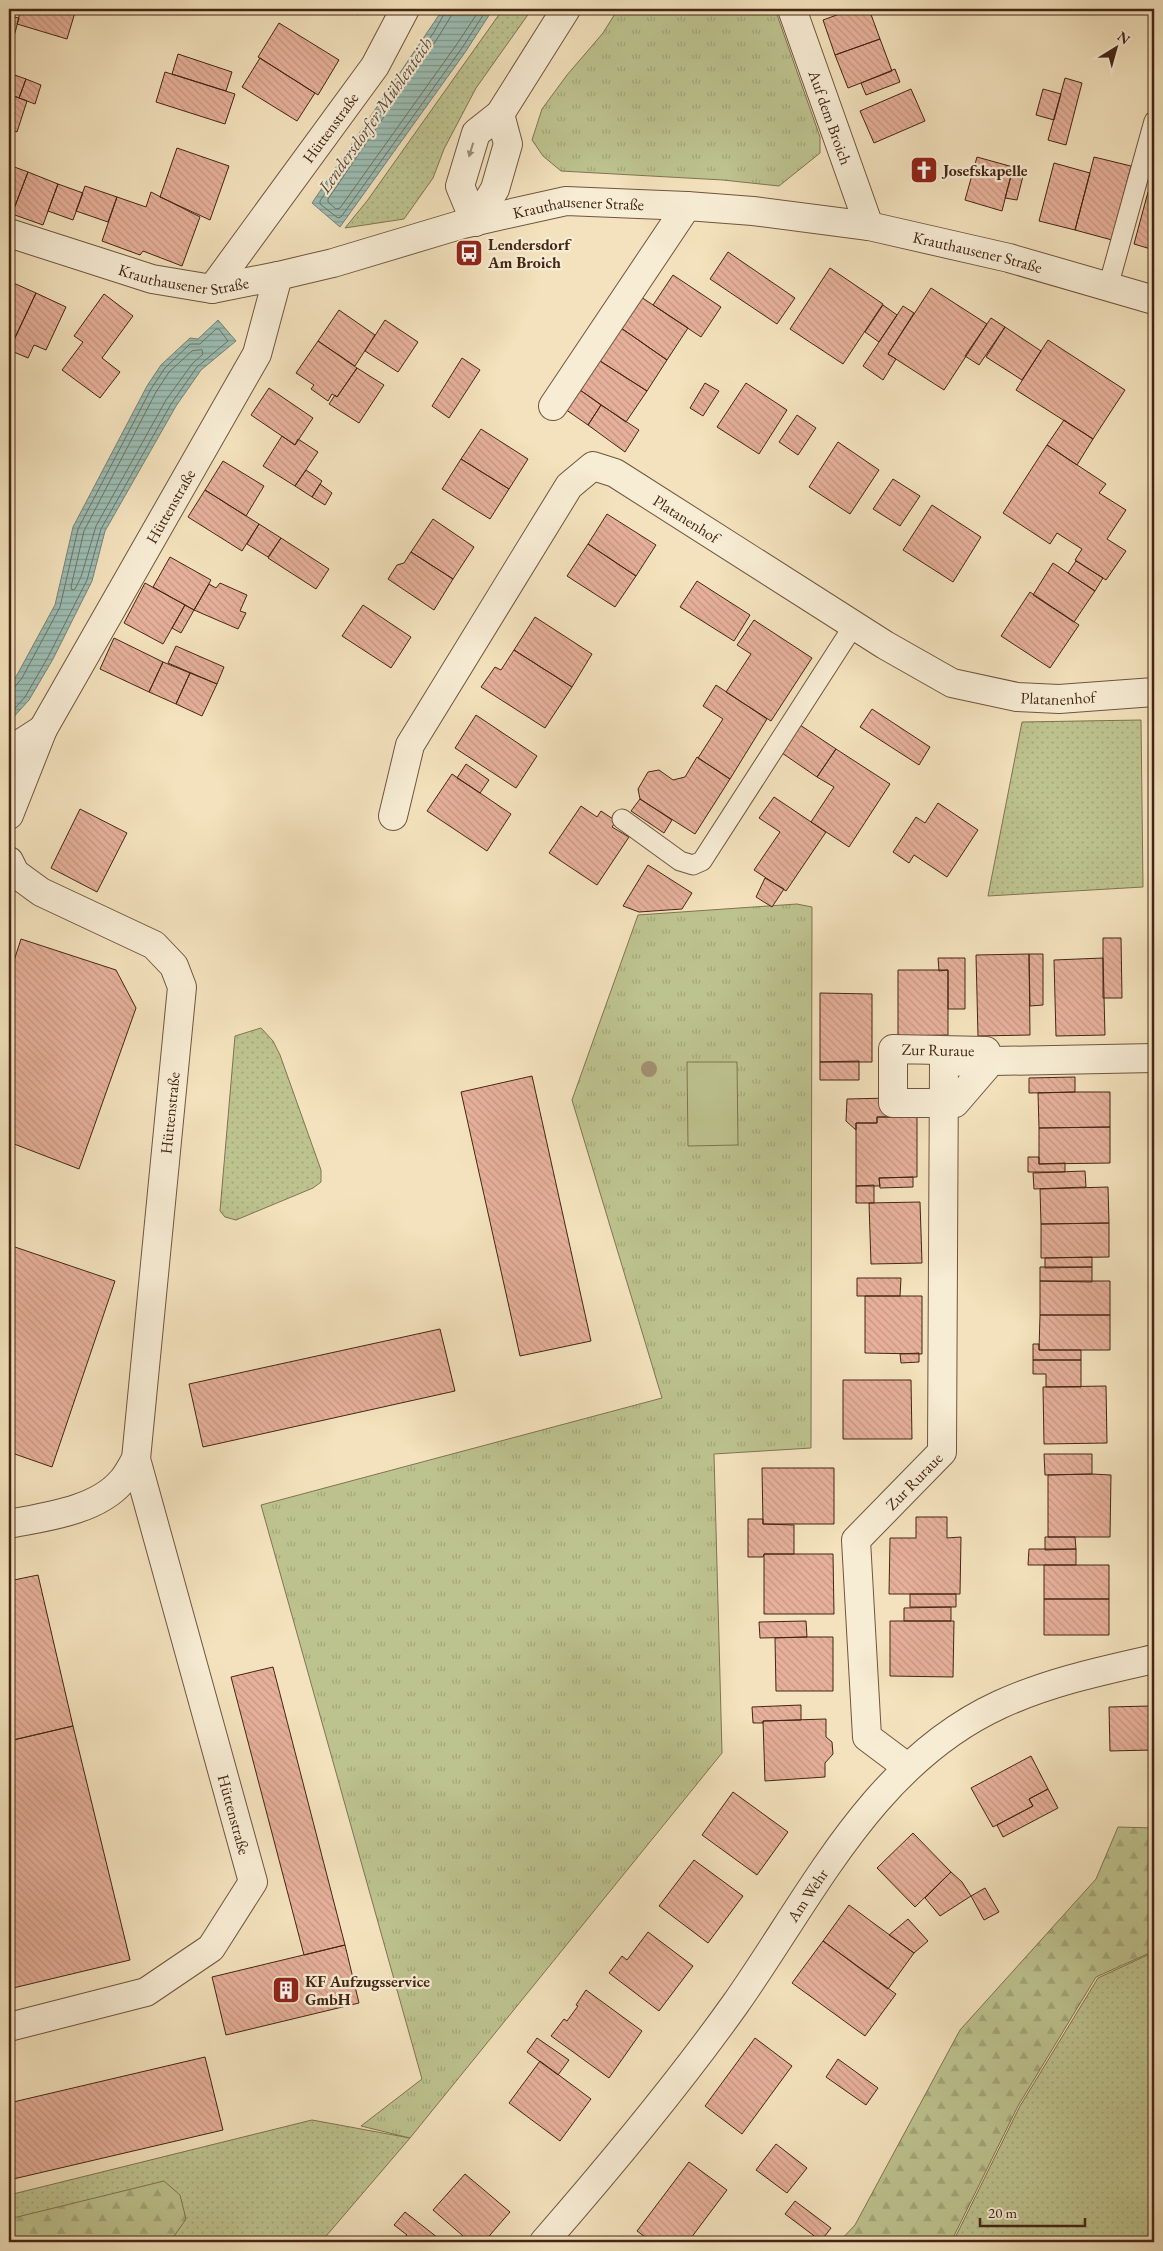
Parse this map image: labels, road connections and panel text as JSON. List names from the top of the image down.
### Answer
{
  "streets": {
    "street": [
      "Auf dem Broich",
      "Hüttenstraße",
      "Krauthausener Straße",
      "Platanenhof",
      "Zur Ruraue",
      "Am Wehr"
    ]
  },
  "crossings": [
    ["Auf dem Broich", "Krauthausener Straße"],
    ["Hüttenstraße", "Krauthausener Straße"],
    ["Zur Ruraue", "Am Wehr"]
  ],
  "water": ["Lendersdorfer Mühlenteich"],
  "places": {
    "church": ["Josefskapelle"],
    "bus stop": ["Lendersdorf Am Broich"],
    "building": ["KF Aufzugsservice GmbH"]
  },
  "scale_bar": "20 m",
  "north": "top right"
}
